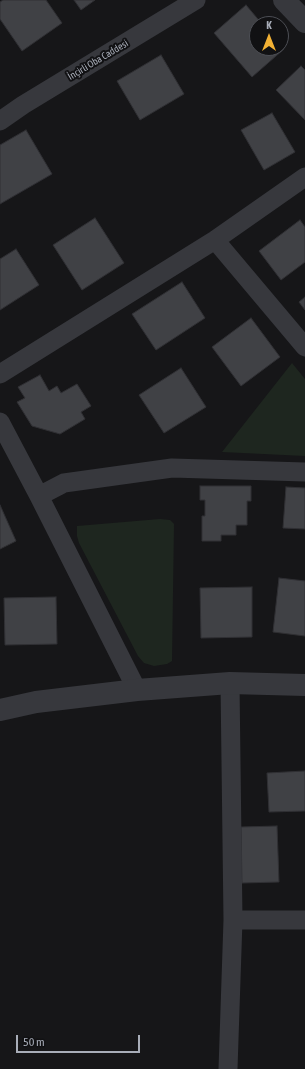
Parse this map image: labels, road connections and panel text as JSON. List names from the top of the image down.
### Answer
{
  "streets": {
    "street": ["İnçirli Oba Caddesi"]
  },
  "scale_bar": "50 m",
  "north": "top"
}
